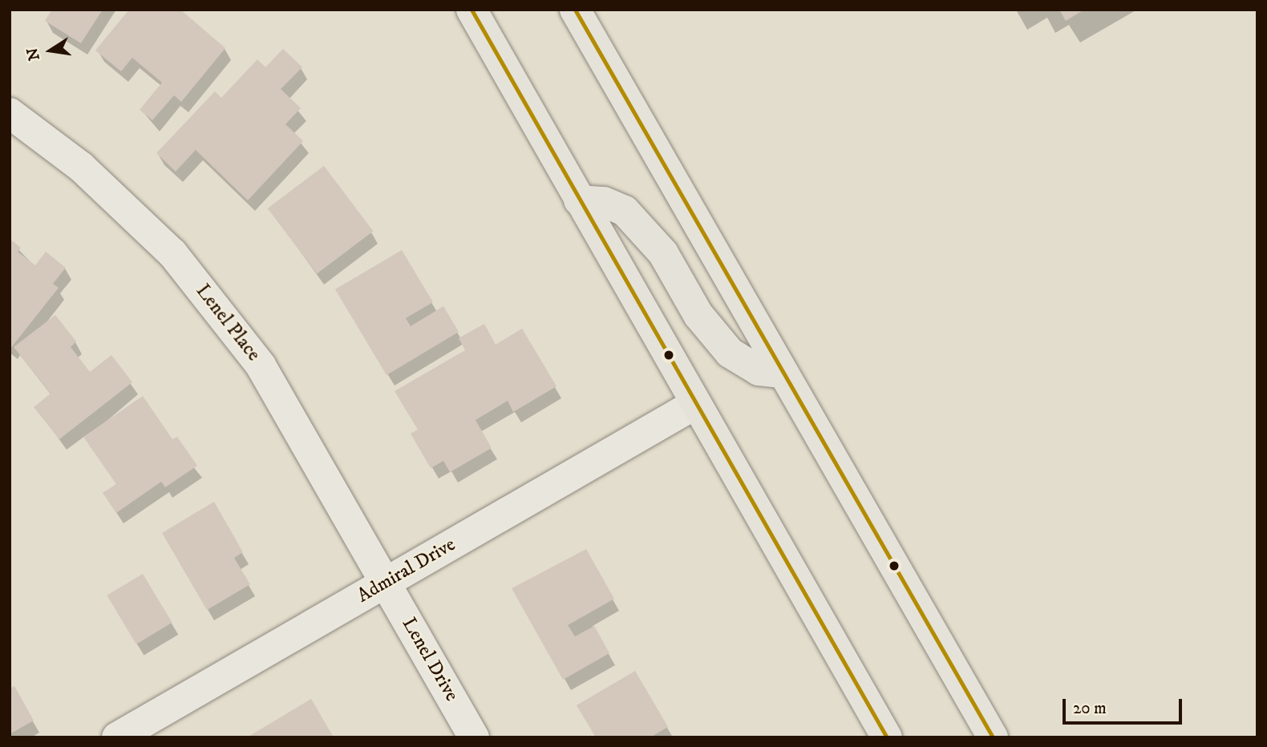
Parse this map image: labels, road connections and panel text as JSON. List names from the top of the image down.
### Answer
{
  "streets": {
    "street": ["Lenel Place", "Admiral Drive", "Lenel Drive"]
  },
  "crossings": [
    ["Lenel Place", "Admiral Drive"],
    ["Lenel Place", "Lenel Drive"],
    ["Admiral Drive", "Lenel Drive"]
  ],
  "lines": ["transit line 20"],
  "scale_bar": "20 m",
  "north": "left"
}
